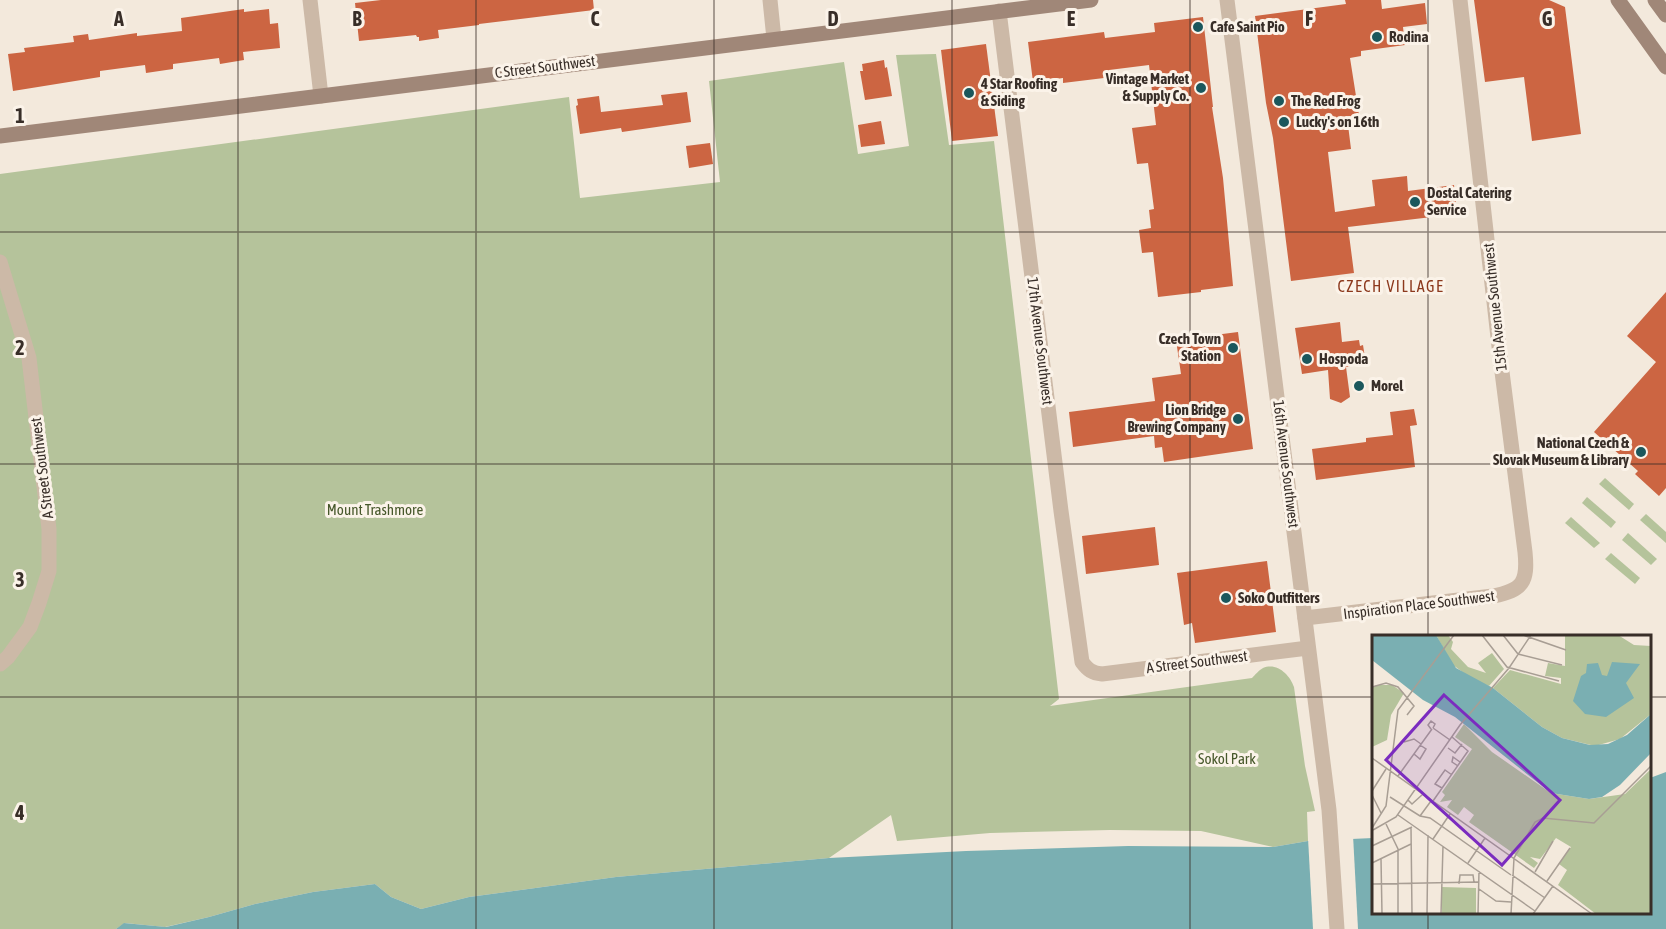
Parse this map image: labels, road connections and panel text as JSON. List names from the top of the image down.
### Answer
{
  "streets": {
    "main road": ["C Street Southwest"],
    "street": [
      "15th Avenue Southwest",
      "17th Avenue Southwest",
      "16th Avenue Southwest",
      "A Street Southwest",
      "Inspiration Place Southwest"
    ]
  },
  "crossings": [
    ["C Street Southwest", "17th Avenue Southwest"],
    ["15th Avenue Southwest", "Inspiration Place Southwest"],
    ["17th Avenue Southwest", "A Street Southwest"],
    ["16th Avenue Southwest", "A Street Southwest"],
    ["16th Avenue Southwest", "Inspiration Place Southwest"]
  ],
  "districts": ["CZECH VILLAGE"],
  "parks": ["Mount Trashmore", "Sokol Park"],
  "places": [
    "Cafe Saint Pio",
    "Rodina",
    "Vintage Market & Supply Co.",
    "4 Star Roofing & Siding",
    "The Red Frog",
    "Lucky's on 16th",
    "Dostal Catering Service",
    "Czech Town Station",
    "Hospoda",
    "Morel",
    "Lion Bridge Brewing Company",
    "National Czech & Slovak Museum & Library",
    "Soko Outfitters"
  ],
  "grid": {
    "columns": [
      "A",
      "B",
      "C",
      "D",
      "E",
      "F",
      "G"
    ],
    "rows": [
      "1",
      "2",
      "3",
      "4"
    ]
  }
}
